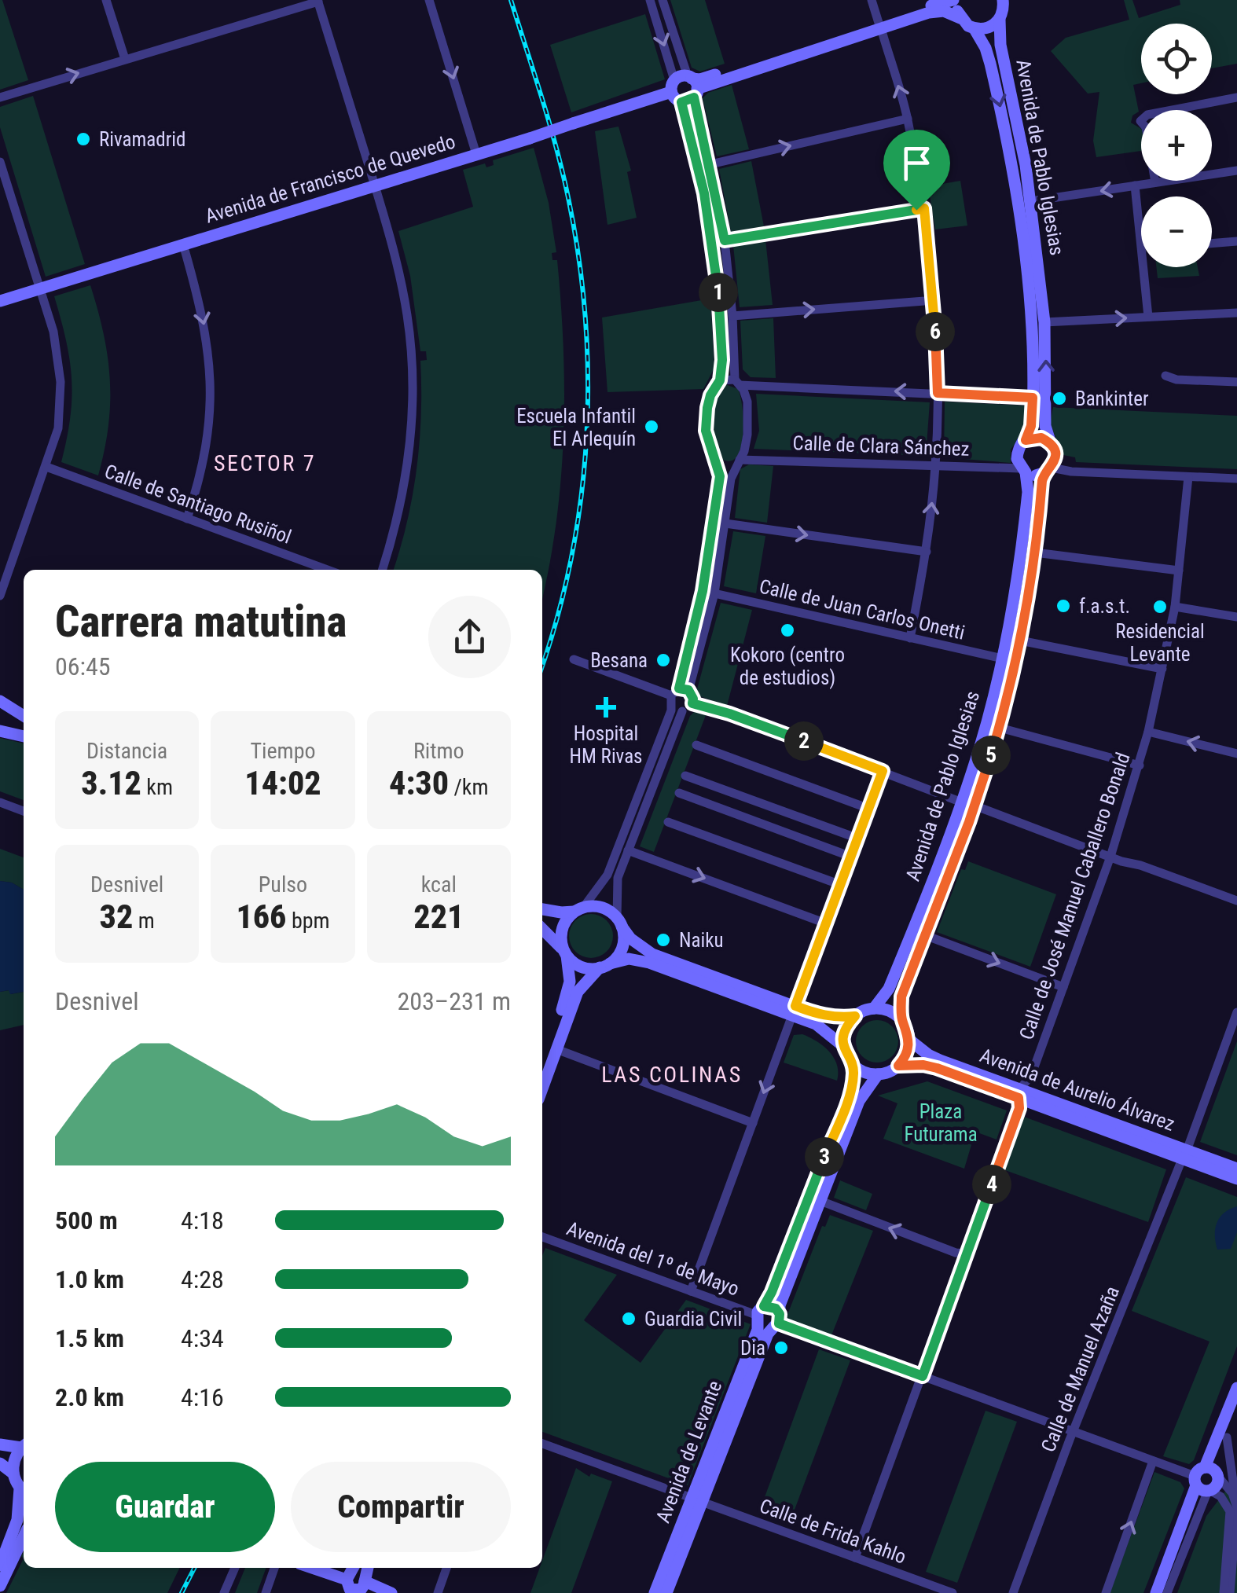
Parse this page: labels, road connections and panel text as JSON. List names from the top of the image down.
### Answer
{
  "streets": {
    "street": [
      "Avenida de Pablo Iglesias",
      "Avenida de Francisco de Quevedo",
      "Calle de Clara Sánchez",
      "Calle de Santiago Rusiñol",
      "Calle de Juan Carlos Onetti",
      "Calle de José Manuel Caballero Bonald",
      "Avenida de Aurelio Álvarez",
      "Avenida del 1º de Mayo",
      "Calle de Manuel Azaña",
      "Avenida de Levante",
      "Calle de Frida Kahlo"
    ]
  },
  "crossings": [
    ["Avenida de Pablo Iglesias", "Calle de Clara Sánchez"],
    ["Avenida de Pablo Iglesias", "Calle de Juan Carlos Onetti"],
    ["Avenida de Pablo Iglesias", "Avenida de Aurelio Álvarez"],
    ["Avenida de Pablo Iglesias", "Avenida de Levante"],
    ["Calle de José Manuel Caballero Bonald", "Avenida de Aurelio Álvarez"],
    ["Calle de José Manuel Caballero Bonald", "Avenida del 1º de Mayo"],
    ["Calle de José Manuel Caballero Bonald", "Calle de Frida Kahlo"],
    ["Avenida de Aurelio Álvarez", "Calle de Manuel Azaña"],
    ["Avenida de Aurelio Álvarez", "Avenida de Levante"],
    ["Avenida del 1º de Mayo", "Calle de Manuel Azaña"],
    ["Avenida del 1º de Mayo", "Avenida de Levante"],
    ["Avenida de Levante", "Calle de Frida Kahlo"]
  ],
  "districts": ["SECTOR 7", "LAS COLINAS"],
  "parks": ["Plaza Futurama"],
  "places": {
    "other": [
      "Rivamadrid",
      "Bankinter",
      "Escuela Infantil El Arlequín",
      "f.a.s.t.",
      "Residencial Levante",
      "Kokoro (centro de estudios)",
      "Besana",
      "Naiku",
      "Guardia Civil",
      "Dia"
    ],
    "health": ["Hospital HM Rivas"]
  },
  "page": {
    "map_buttons": ["+", "−"],
    "pins": [
      "1",
      "6",
      "2",
      "5",
      "3",
      "4"
    ],
    "heading": ["Carrera matutina", "06:45"],
    "stats": [
      ["Distancia", "3.12 km"],
      ["Tiempo", "14:02"],
      ["Ritmo", "4:30 /km"],
      ["Desnivel", "32 m"],
      ["Pulso", "166 bpm"],
      ["kcal", "221"]
    ],
    "chart": ["Desnivel", "203–231 m"],
    "list": [
      {
        "name": "500 m",
        "note": "4:18"
      },
      {
        "name": "1.0 km",
        "note": "4:28"
      },
      {
        "name": "1.5 km",
        "note": "4:34"
      },
      {
        "name": "2.0 km",
        "note": "4:16"
      }
    ],
    "buttons": ["Guardar", "Compartir"]
  }
}
